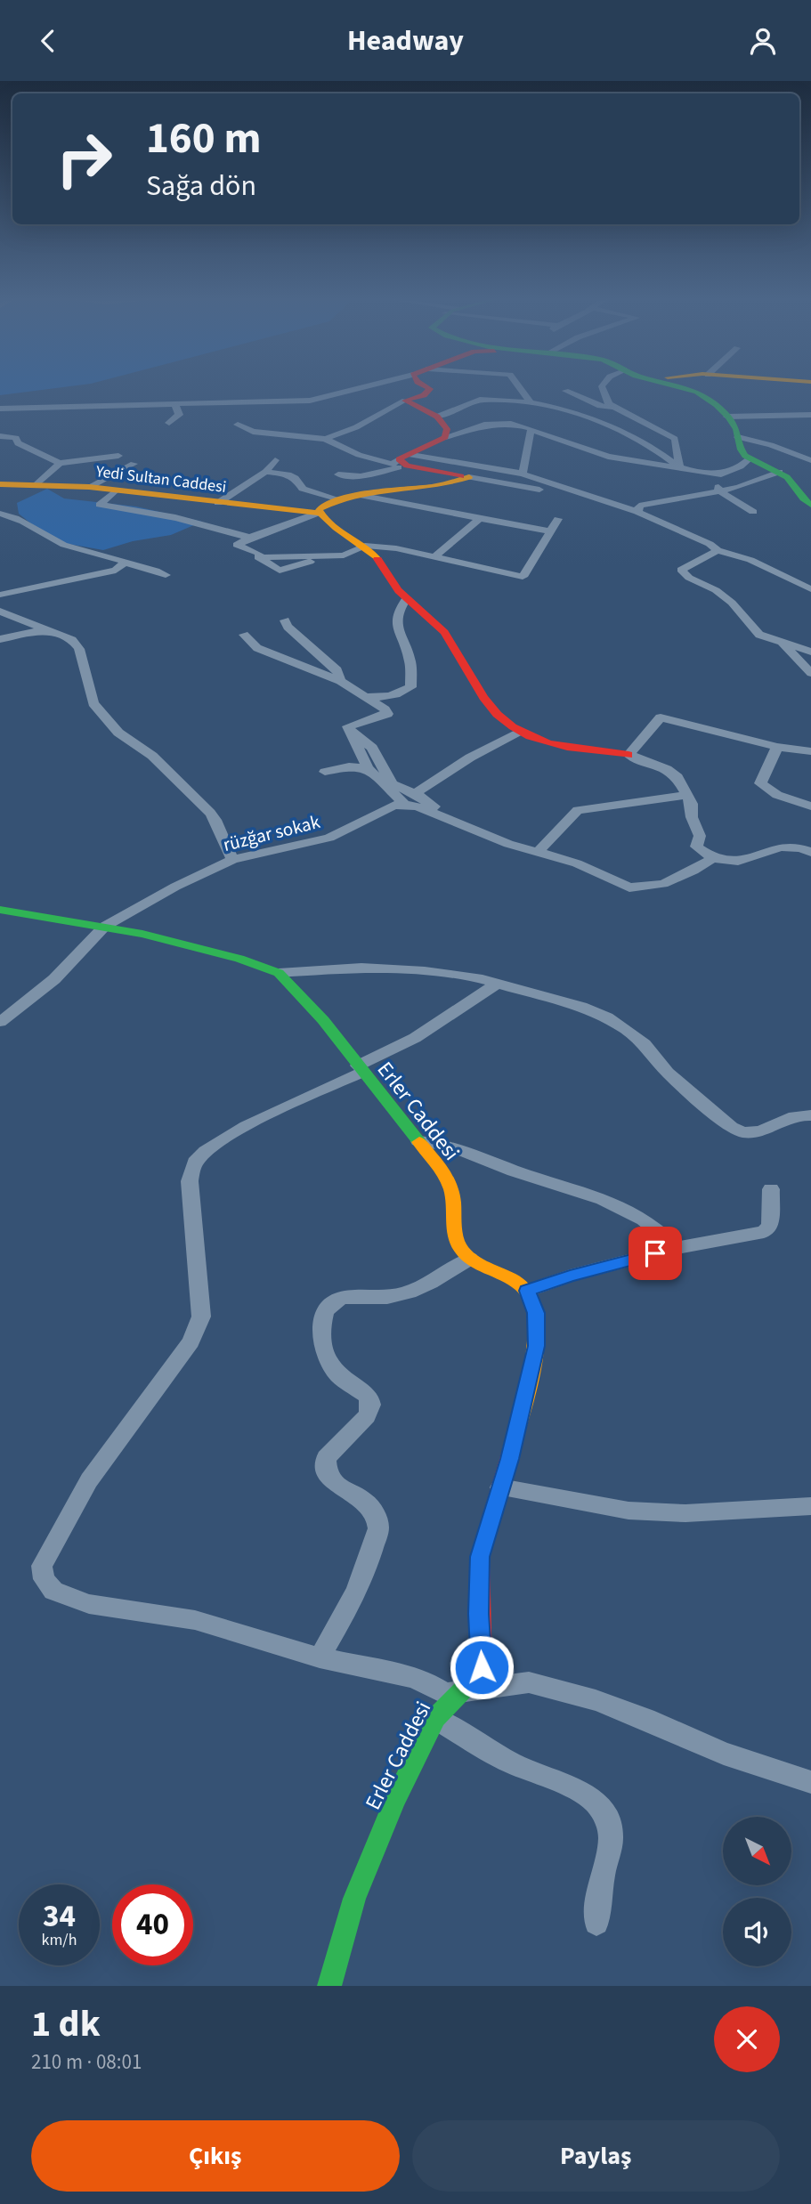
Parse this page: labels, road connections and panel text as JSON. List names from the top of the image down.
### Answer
{
  "streets": {
    "street": ["Yedi Sultan Caddesi", "rüzğar sokak", "Erler Caddesi"]
  },
  "crossings": [
    ["rüzğar sokak", "Erler Caddesi"]
  ],
  "north": "bottom right",
  "page": {
    "header": "Headway",
    "turn": ["160 m", "Sağa dön"],
    "speed": "34 km/h",
    "limit": "40",
    "heading": ["1 dk", "210 m · 08:01"],
    "buttons": ["Çıkış", "Paylaş"]
  }
}
